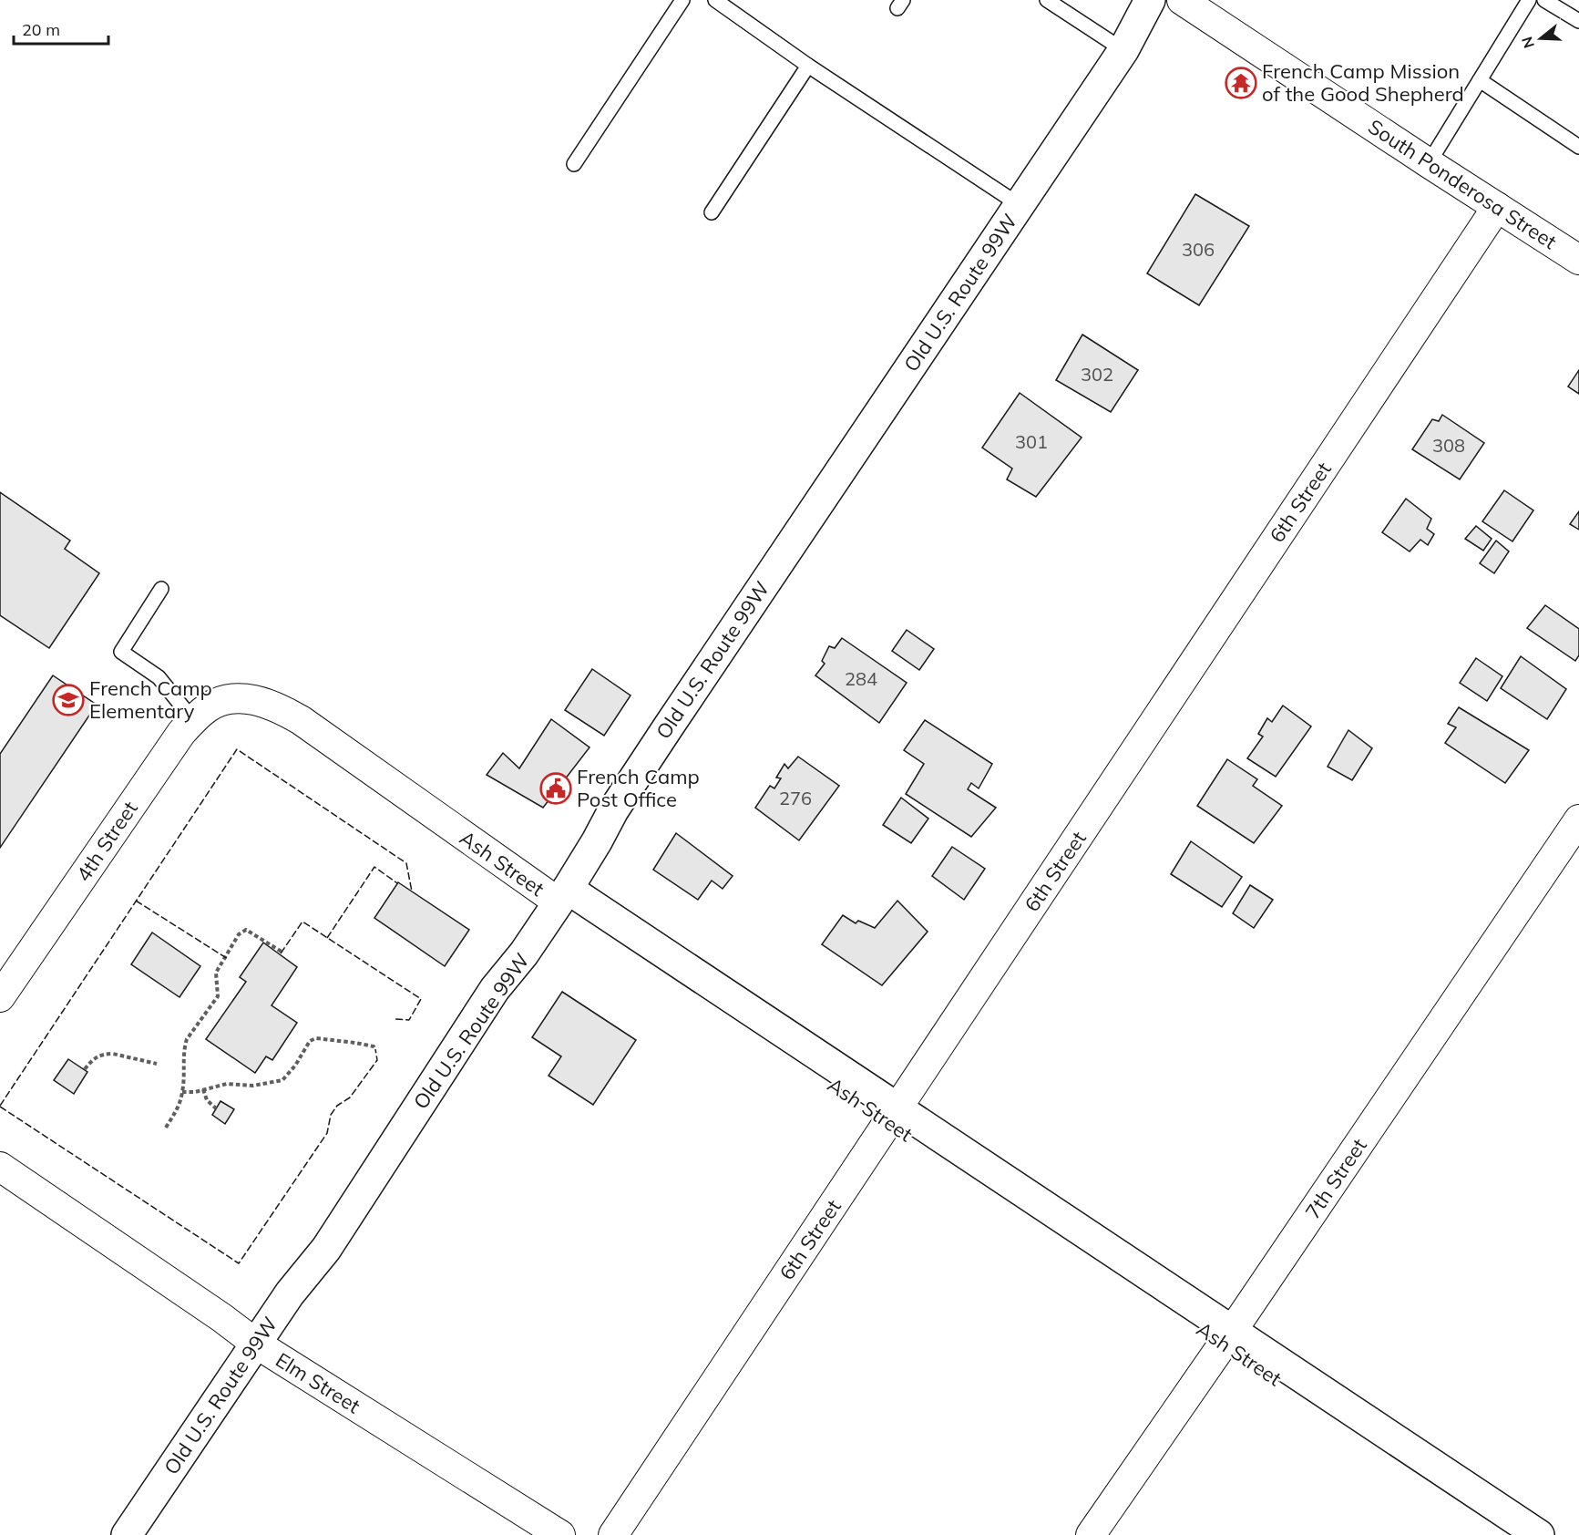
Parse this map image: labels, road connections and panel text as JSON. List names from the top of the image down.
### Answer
{
  "streets": {
    "main road": ["Old U.S. Route 99W", "Ash Street"],
    "street": [
      "South Ponderosa Street",
      "6th Street",
      "4th Street",
      "7th Street",
      "Elm Street"
    ]
  },
  "crossings": [
    ["South Ponderosa Street", "6th Street"],
    ["Old U.S. Route 99W", "Ash Street"],
    ["Old U.S. Route 99W", "Elm Street"],
    ["6th Street", "Ash Street"],
    ["4th Street", "Ash Street"],
    ["Ash Street", "7th Street"]
  ],
  "places": {
    "temple": ["French Camp Mission of the Good Shepherd"],
    "school or university": ["French Camp Elementary"],
    "public building": ["French Camp Post Office"]
  },
  "house_numbers": [
    "306",
    "302",
    "301",
    "308",
    "284",
    "276"
  ],
  "scale_bar": "20 m",
  "north": "left"
}
